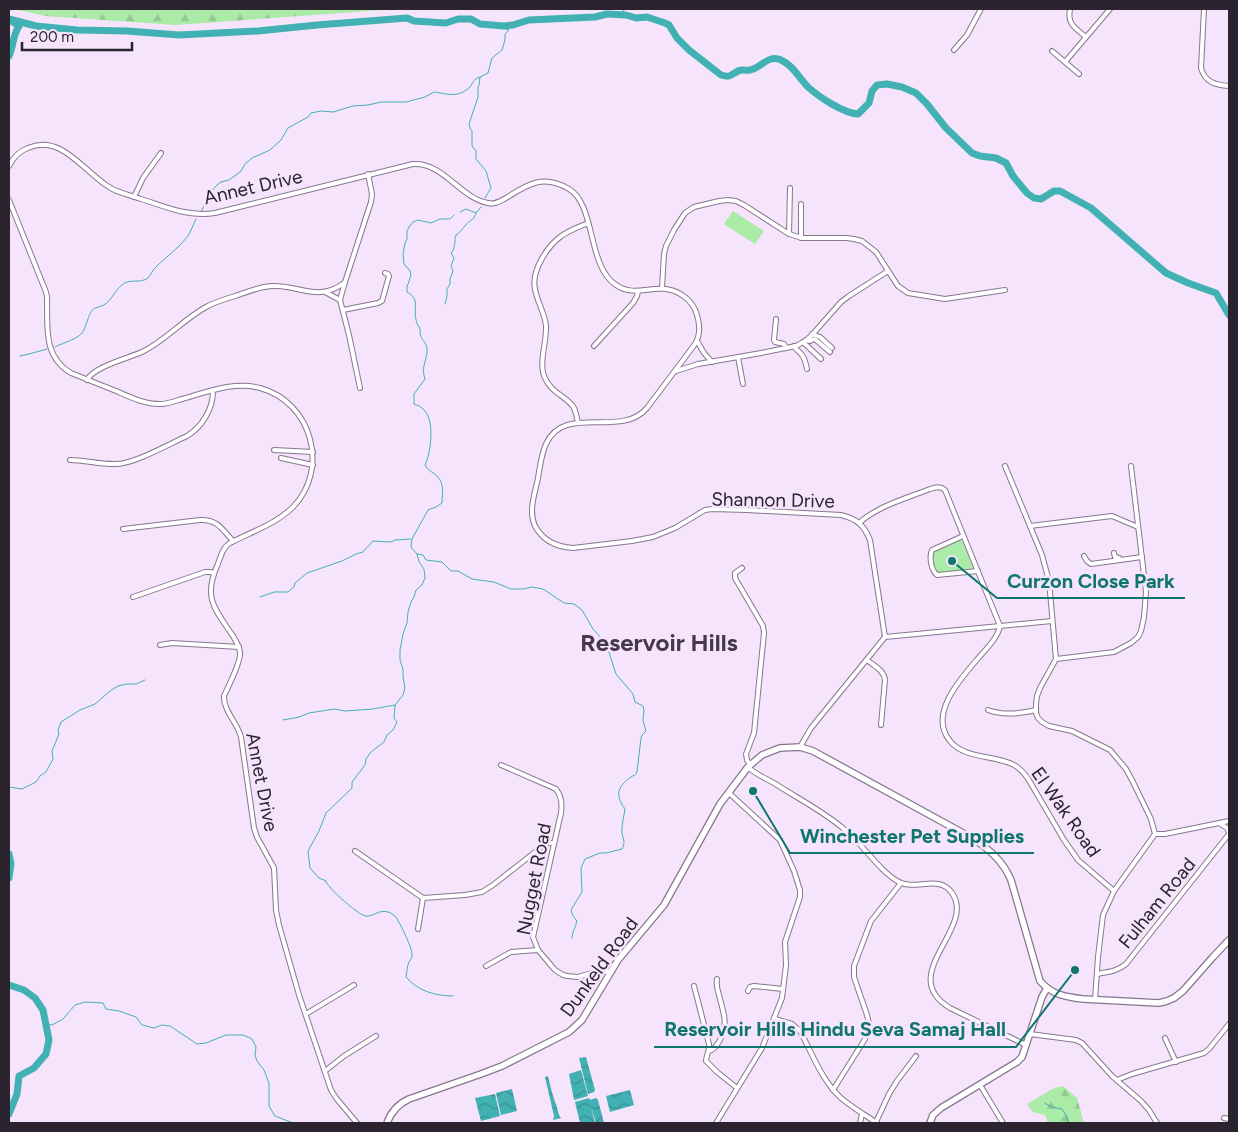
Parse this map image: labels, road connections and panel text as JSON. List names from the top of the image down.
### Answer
{
  "streets": {
    "main road": ["Dunkeld Road"],
    "street": [
      "Annet Drive",
      "Shannon Drive",
      "El Wak Road",
      "Nugget Road",
      "Fulham Road"
    ]
  },
  "crossings": [
    ["Nugget Road", "Dunkeld Road"]
  ],
  "districts": ["Reservoir Hills"],
  "places": ["Curzon Close Park", "Winchester Pet Supplies", "Reservoir Hills Hindu Seva Samaj Hall"],
  "scale_bar": "200 m"
}
